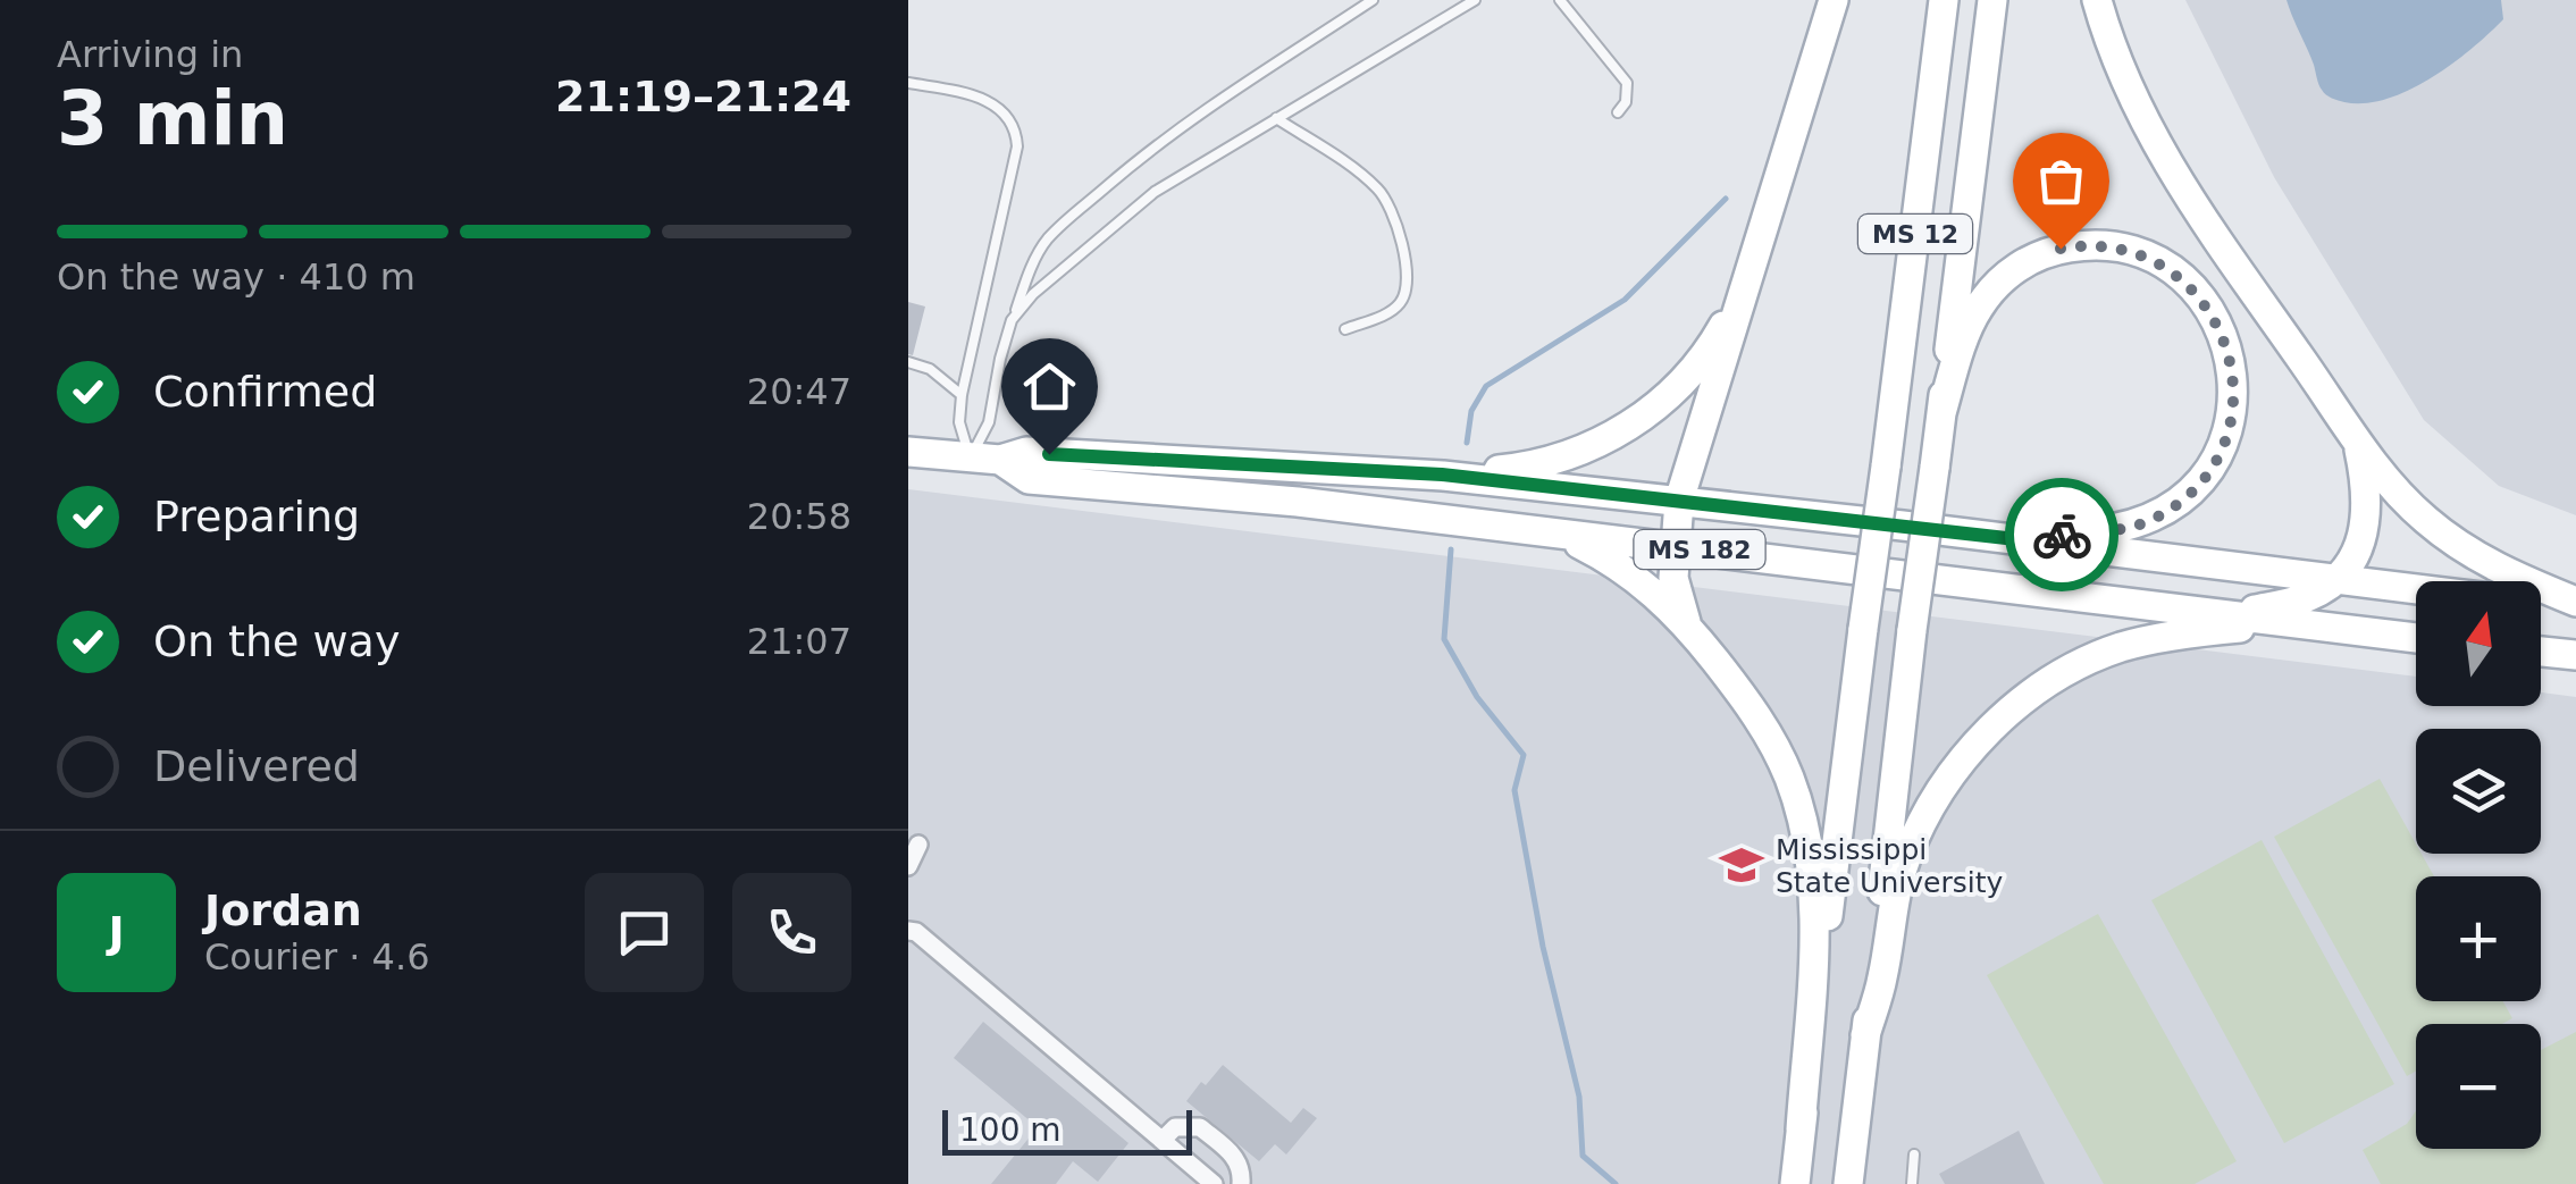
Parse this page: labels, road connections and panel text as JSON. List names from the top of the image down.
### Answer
{
  "streets": {
    "main road": ["MS 12", "MS 182"]
  },
  "places": {
    "school or university": ["Mississippi State University"]
  },
  "scale_bar": "100 m",
  "north": "top",
  "page": {
    "heading": ["3 min", "Arriving in", "21:19–21:24"],
    "panel": ["Jordan", "Courier · 4.6"],
    "bar": "On the way · 410 m",
    "list": [
      ["Confirmed", "20:47"],
      ["Preparing", "20:58"],
      ["On the way", "21:07"],
      "Delivered"
    ],
    "map_buttons": ["+", "−"],
    "round": "J",
    "scale": "100 m"
  }
}
